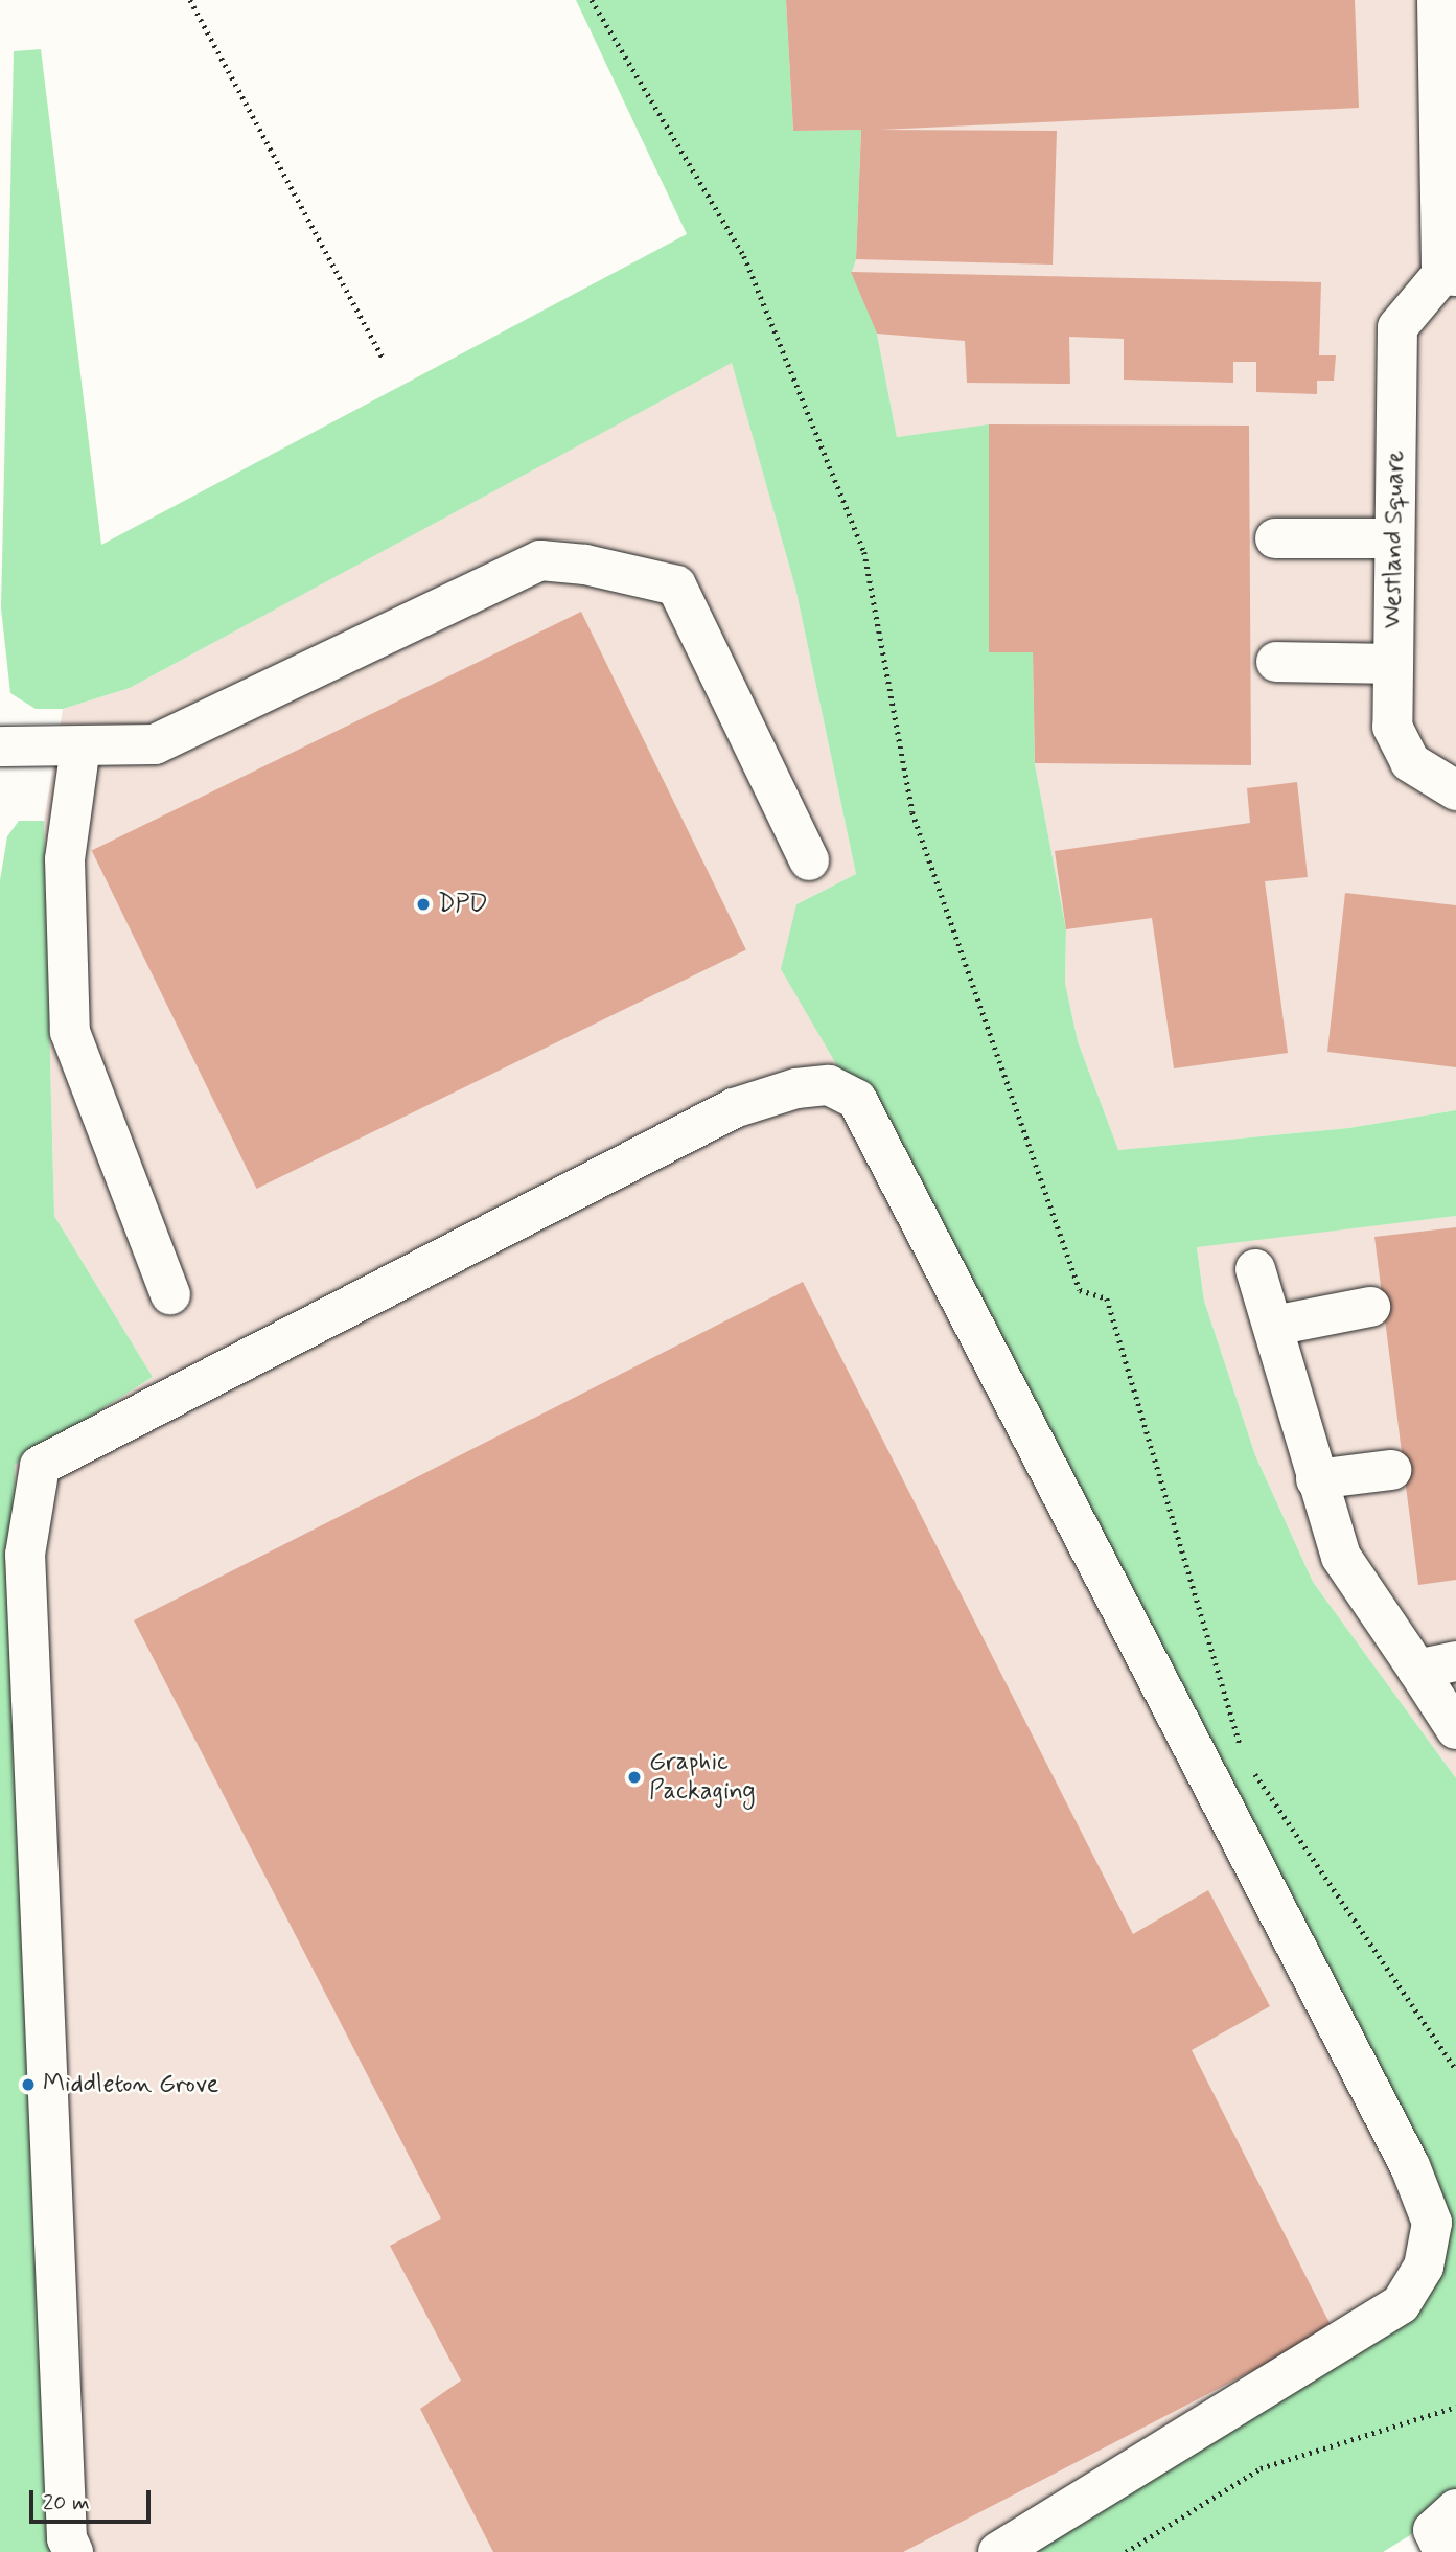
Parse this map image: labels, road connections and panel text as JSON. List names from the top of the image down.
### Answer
{
  "streets": {
    "street": ["Westland Square"]
  },
  "places": ["DPD", "Graphic Packaging", "Middleton Grove"],
  "scale_bar": "20 m"
}
